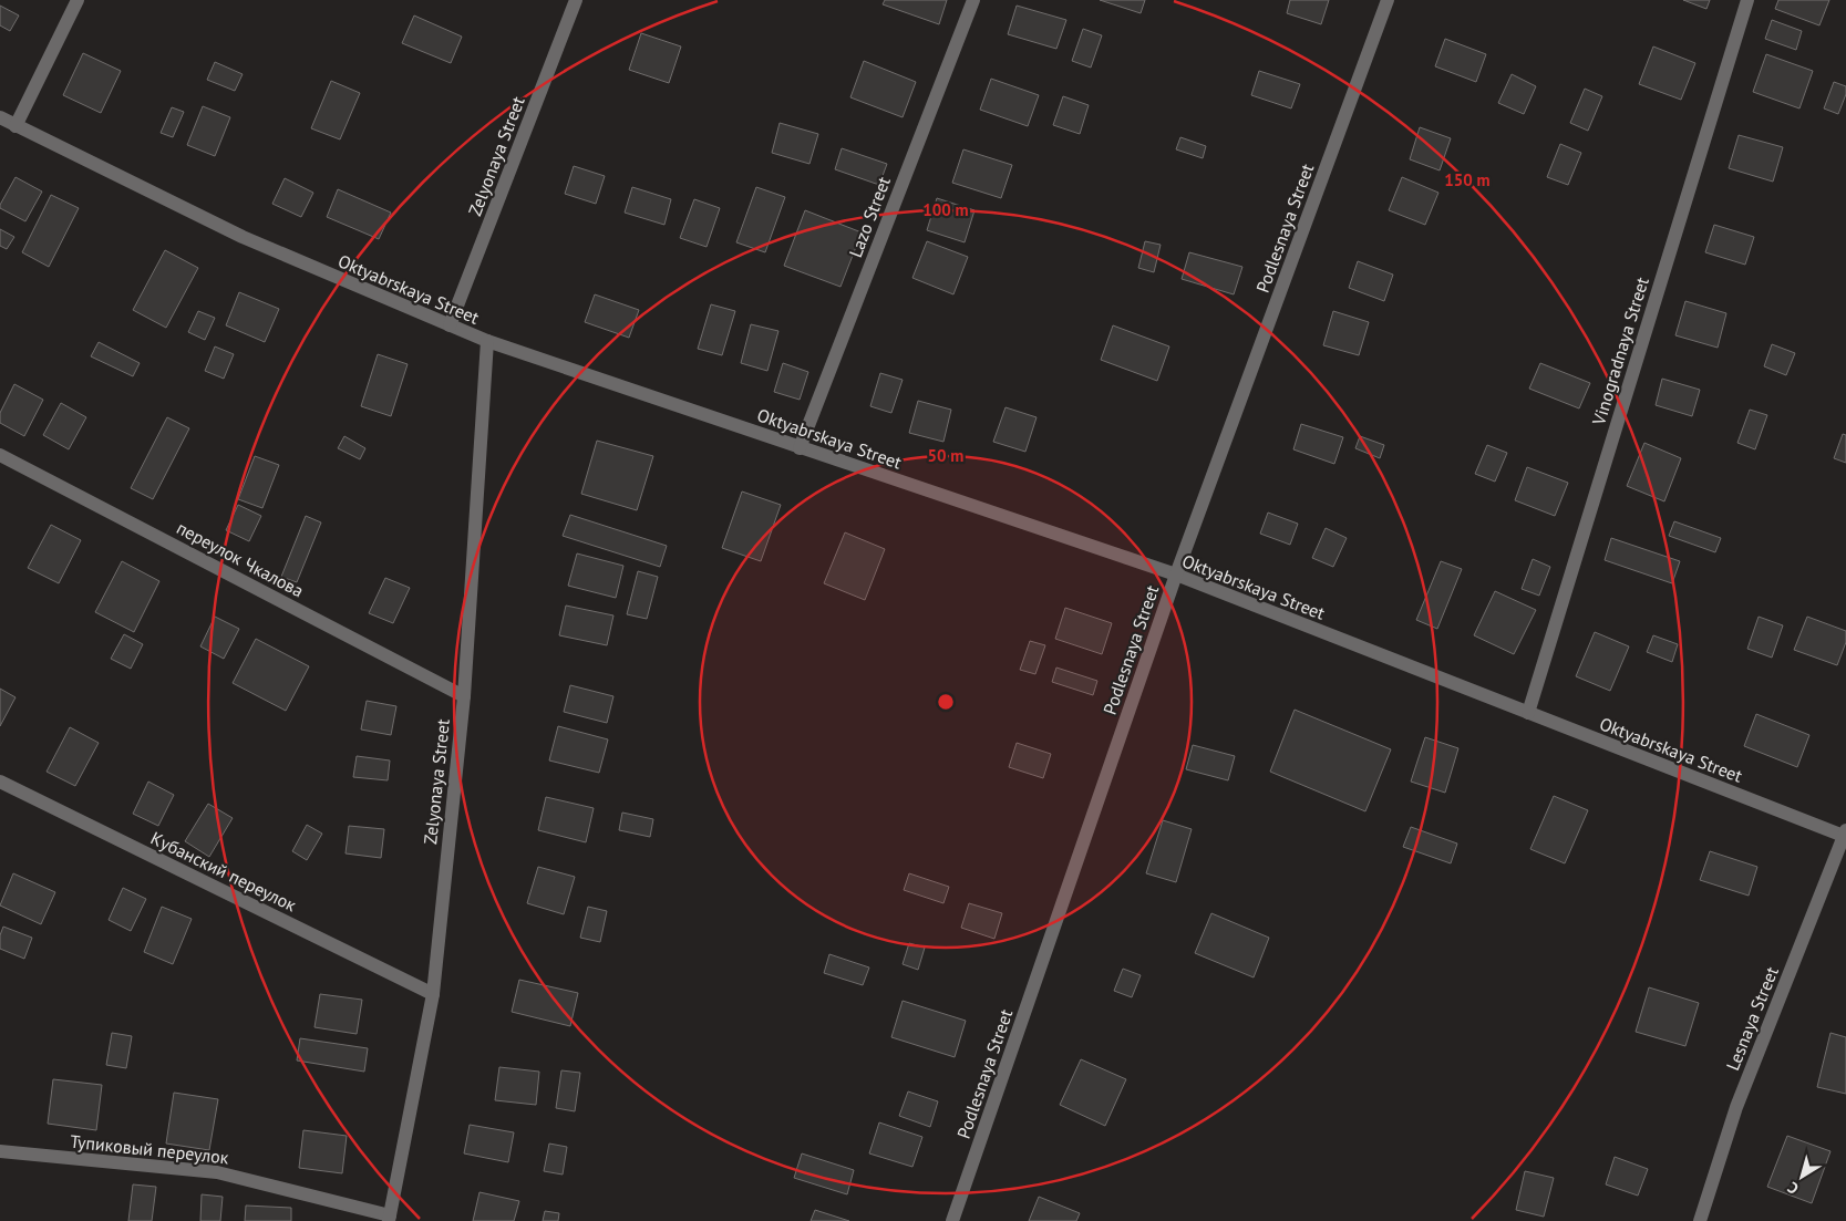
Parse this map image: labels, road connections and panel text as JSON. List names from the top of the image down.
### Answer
{
  "streets": {
    "street": [
      "Zelyonaya Street",
      "Lazo Street",
      "Podlesnaya Street",
      "Oktyabrskaya Street",
      "Vinogradnaya Street",
      "переулок Чкалова",
      "Кубанский переулок",
      "Lesnaya Street",
      "Тупиковый переулок"
    ]
  },
  "crossings": [
    ["Zelyonaya Street", "Oktyabrskaya Street"],
    ["Zelyonaya Street", "переулок Чкалова"],
    ["Zelyonaya Street", "Кубанский переулок"],
    ["Zelyonaya Street", "Тупиковый переулок"],
    ["Lazo Street", "Oktyabrskaya Street"],
    ["Podlesnaya Street", "Oktyabrskaya Street"],
    ["Oktyabrskaya Street", "Vinogradnaya Street"],
    ["Oktyabrskaya Street", "Lesnaya Street"]
  ],
  "north": "bottom left",
  "rings": ["150 m", "100 m", "50 m"]
}
